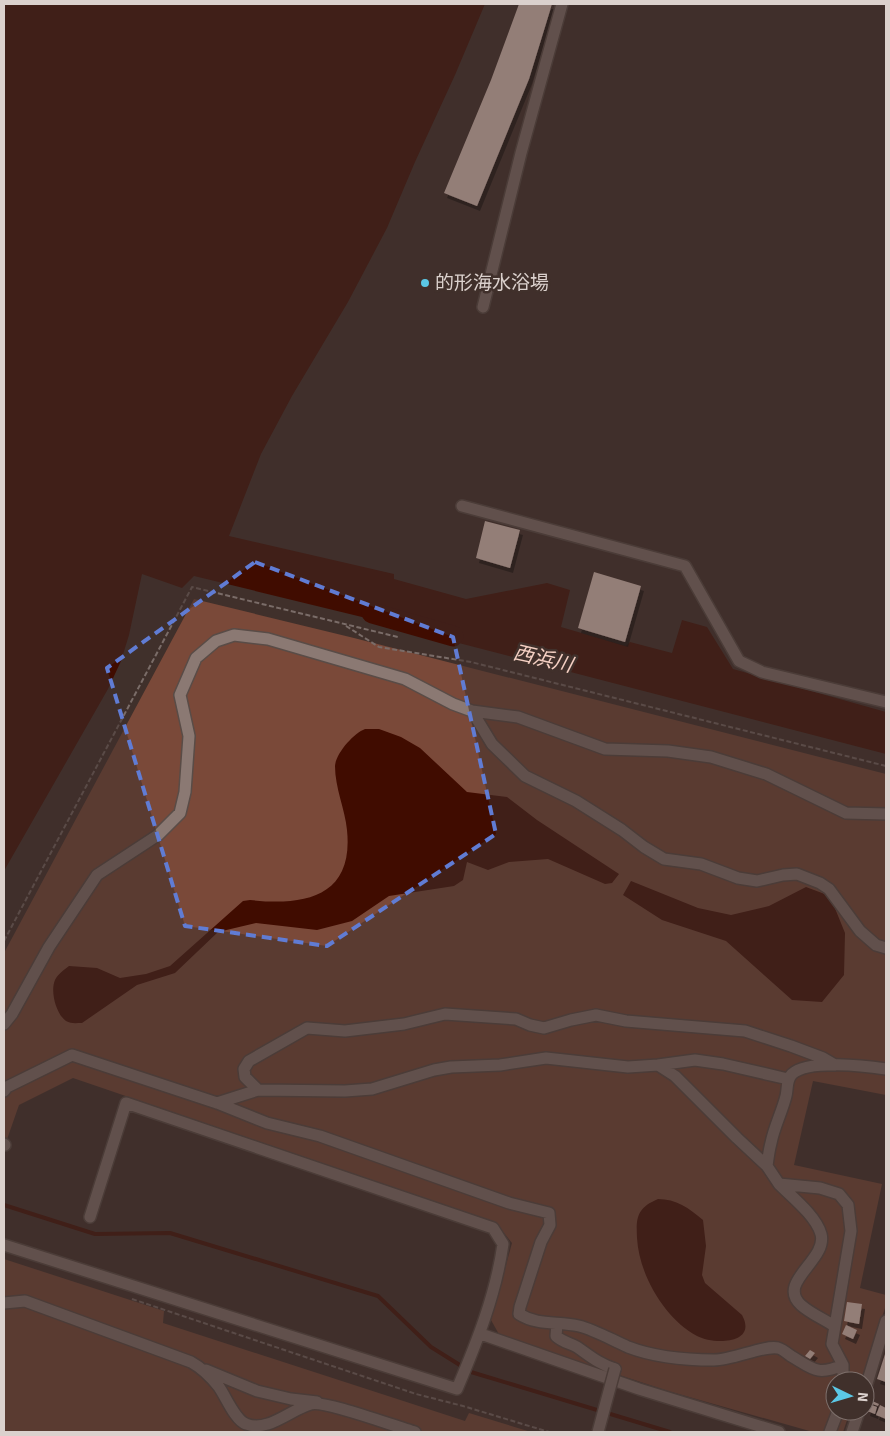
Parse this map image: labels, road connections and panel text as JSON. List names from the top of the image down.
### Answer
{
  "water": ["西浜川"],
  "places": ["的形海水浴場"],
  "north": "right"
}
